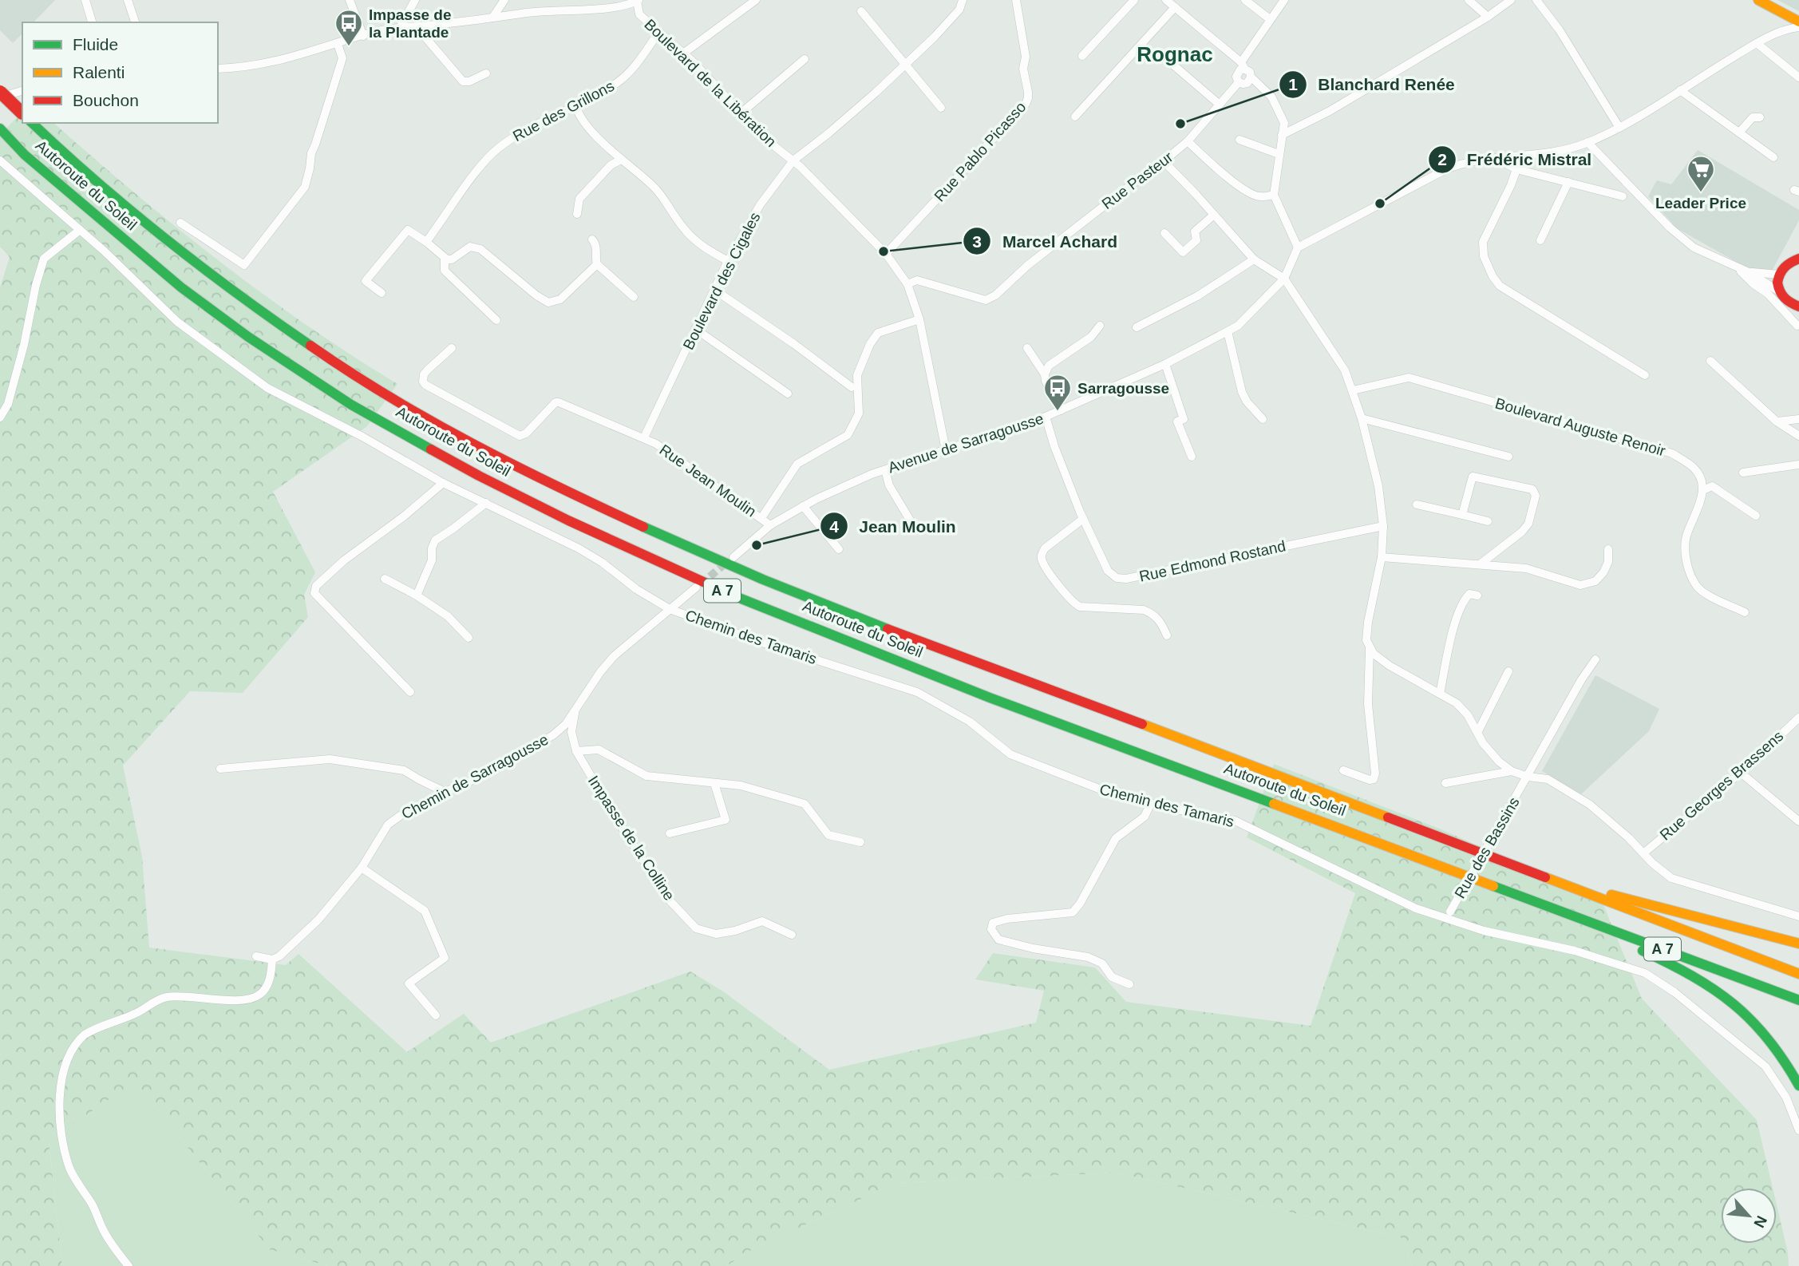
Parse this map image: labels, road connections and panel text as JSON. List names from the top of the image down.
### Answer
{
  "streets": {
    "main road": ["Autoroute du Soleil", "A 7"],
    "street": [
      "Boulevard de la Libération",
      "Rue des Grillons",
      "Rue Pablo Picasso",
      "Rue Pasteur",
      "Boulevard des Cigales",
      "Boulevard Auguste Renoir",
      "Avenue de Sarragousse",
      "Rue Jean Moulin",
      "Rue Edmond Rostand",
      "Chemin des Tamaris",
      "Chemin de Sarragousse",
      "Rue Georges Brassens",
      "Impasse de la Colline",
      "Rue des Bassins"
    ]
  },
  "crossings": [
    ["Boulevard de la Libération", "Rue des Grillons"],
    ["Boulevard de la Libération", "Rue Pablo Picasso"],
    ["Boulevard de la Libération", "Rue Pasteur"],
    ["Boulevard de la Libération", "Boulevard des Cigales"],
    ["Boulevard de la Libération", "Avenue de Sarragousse"],
    ["Boulevard des Cigales", "Rue Jean Moulin"],
    ["Avenue de Sarragousse", "Rue Jean Moulin"],
    ["Avenue de Sarragousse", "Rue Edmond Rostand"],
    ["Chemin des Tamaris", "Chemin de Sarragousse"],
    ["Chemin des Tamaris", "Rue des Bassins"],
    ["Chemin de Sarragousse", "Impasse de la Colline"]
  ],
  "districts": ["Rognac"],
  "places": {
    "bus stop": ["Impasse de la Plantade", "Sarragousse"],
    "other": [
      "Blanchard Renée",
      "Frédéric Mistral",
      "Marcel Achard",
      "Jean Moulin"
    ],
    "supermarket": ["Leader Price"]
  },
  "legend": ["Fluide", "Ralenti", "Bouchon"],
  "north": "bottom right"
}
